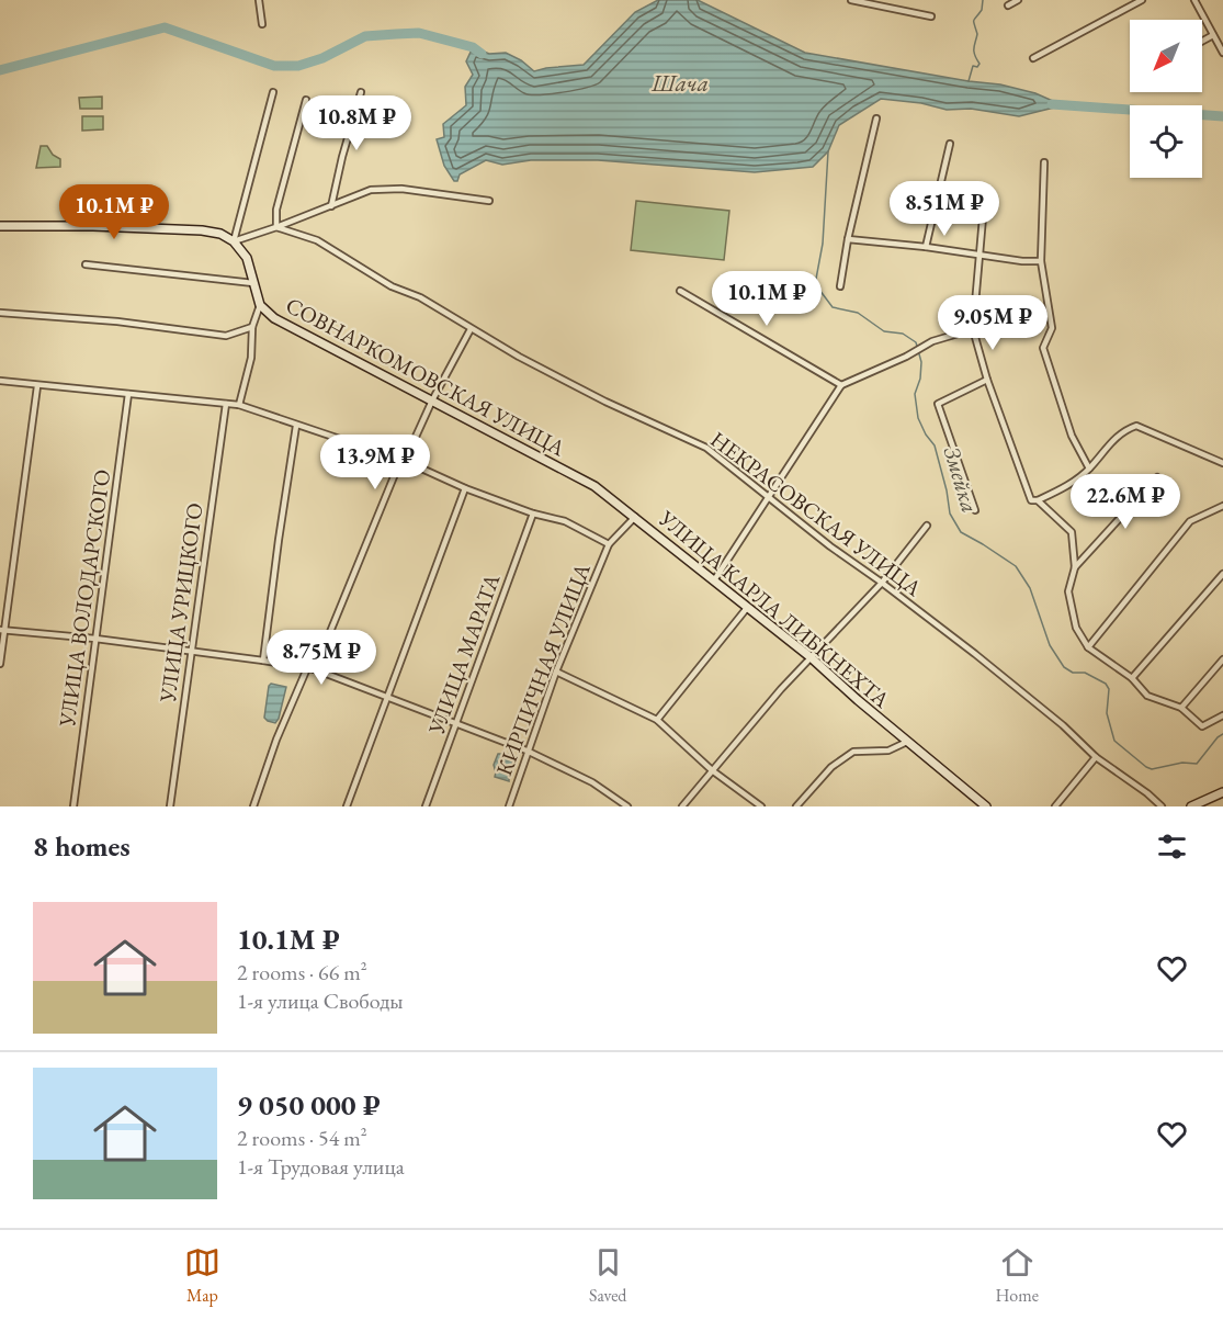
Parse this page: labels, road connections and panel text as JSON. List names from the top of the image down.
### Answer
{
  "streets": {
    "street": [
      "СОВНАРКОМОВСКАЯ УЛИЦА",
      "НЕКРАСОВСКАЯ УЛИЦА",
      "УЛИЦА ВОЛОДАРСКОГО",
      "УЛИЦА УРИЦКОГО",
      "УЛИЦА КАРЛА ЛИБКНЕХТА",
      "УЛИЦА МАРАТА",
      "КИРПИЧНАЯ УЛИЦА"
    ]
  },
  "crossings": [
    ["СОВНАРКОМОВСКАЯ УЛИЦА", "УЛИЦА КАРЛА ЛИБКНЕХТА"],
    ["УЛИЦА КАРЛА ЛИБКНЕХТА", "КИРПИЧНАЯ УЛИЦА"]
  ],
  "water": ["Шача", "Змейка"],
  "north": "bottom left",
  "page": {
    "price": [
      "10.8M ₽",
      "8.51M ₽",
      "10.1M ₽",
      "10.1M ₽",
      "9.05M ₽",
      "13.9M ₽",
      "22.6M ₽",
      "8.75M ₽"
    ],
    "heading": "8 homes",
    "list": [
      {
        "name": "10.1M ₽",
        "note": "2 rooms · 66 m² · 1-я улица Свободы"
      },
      {
        "name": "9 050 000 ₽",
        "note": "2 rooms · 54 m² · 1-я Трудовая улица"
      }
    ],
    "tabs": ["Map", "Saved", "Home"]
  }
}
